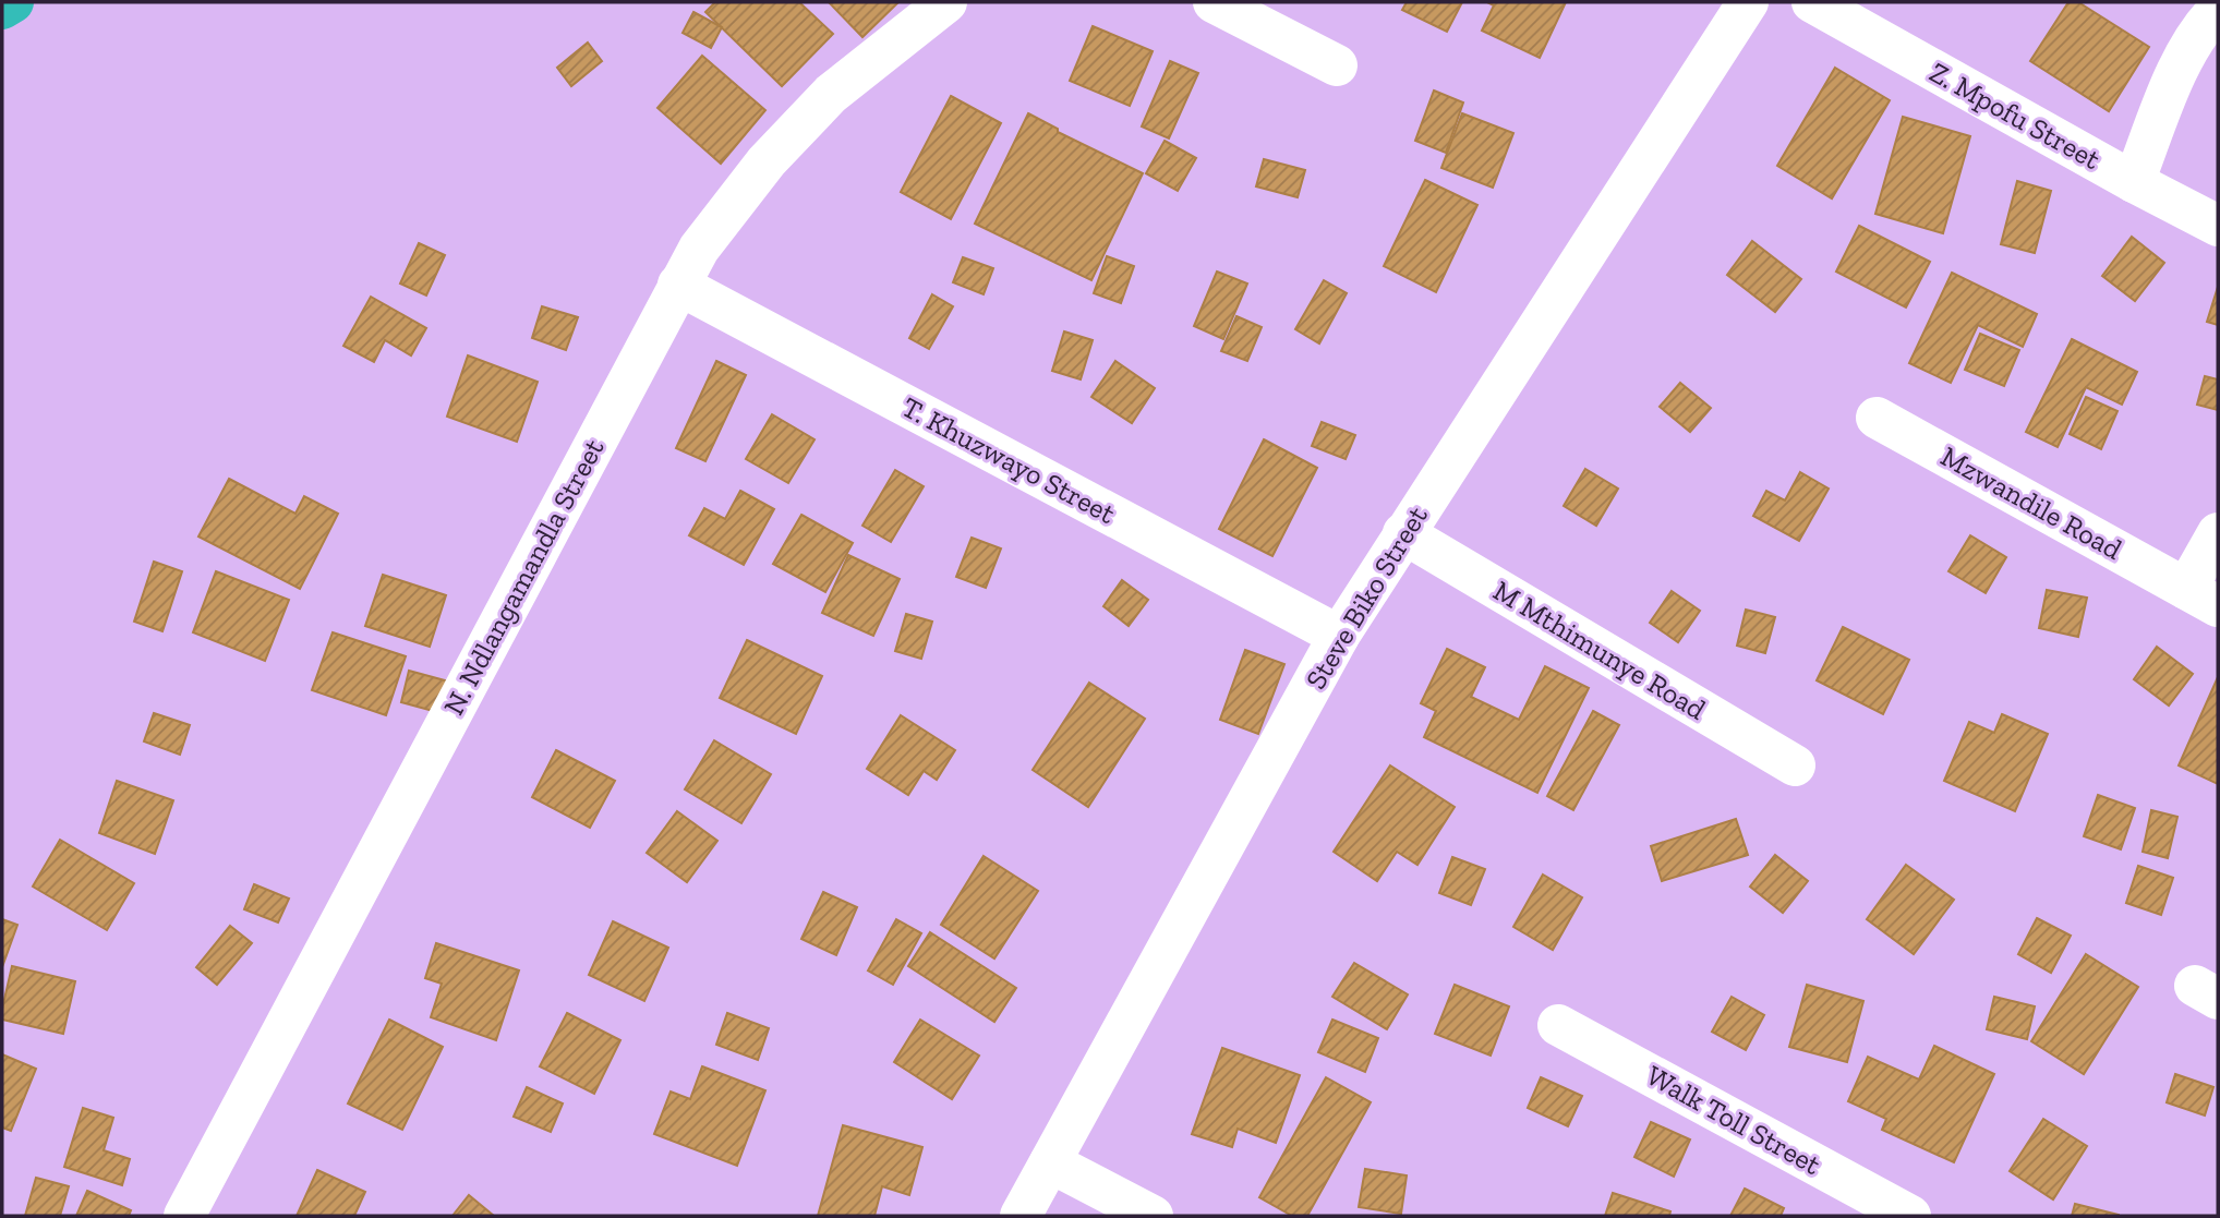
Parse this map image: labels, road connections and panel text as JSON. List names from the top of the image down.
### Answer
{
  "streets": {
    "street": [
      "Z. Mpofu Street",
      "T. Khuzwayo Street",
      "Mzwandile Road",
      "N. Ndlangamandla Street",
      "Steve Biko Street",
      "M Mthimunye Road",
      "Walk Toll Street"
    ]
  },
  "crossings": [
    ["T. Khuzwayo Street", "N. Ndlangamandla Street"],
    ["T. Khuzwayo Street", "Steve Biko Street"],
    ["Steve Biko Street", "M Mthimunye Road"]
  ]
}
